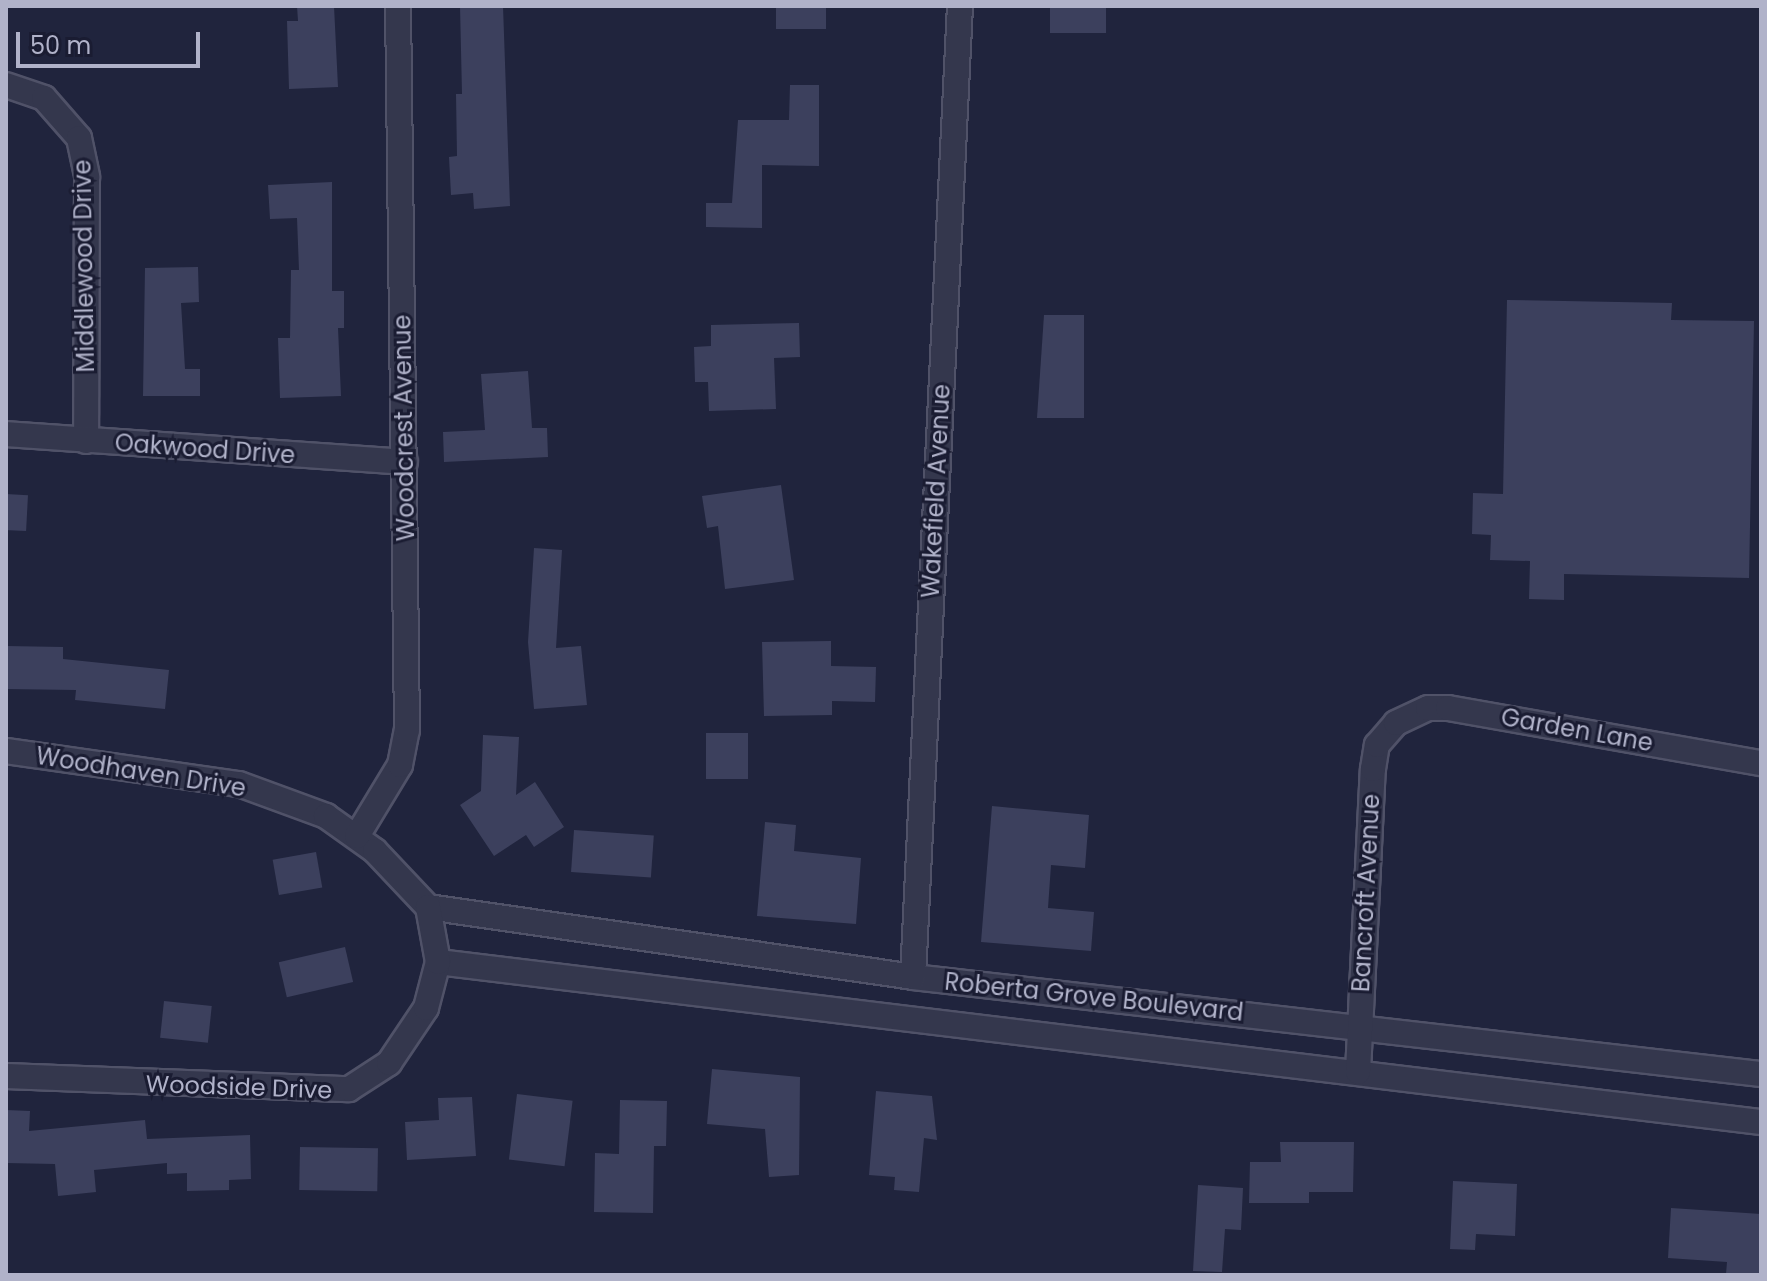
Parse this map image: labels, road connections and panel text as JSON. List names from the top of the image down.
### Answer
{
  "streets": {
    "street": [
      "Middlewood Drive",
      "Woodcrest Avenue",
      "Oakwood Drive",
      "Wakefield Avenue",
      "Garden Lane",
      "Woodhaven Drive",
      "Bancroft Avenue",
      "Roberta Grove Boulevard",
      "Woodside Drive"
    ]
  },
  "crossings": [
    ["Middlewood Drive", "Oakwood Drive"],
    ["Woodcrest Avenue", "Oakwood Drive"],
    ["Woodcrest Avenue", "Woodhaven Drive"],
    ["Wakefield Avenue", "Roberta Grove Boulevard"],
    ["Garden Lane", "Bancroft Avenue"],
    ["Woodhaven Drive", "Roberta Grove Boulevard"],
    ["Woodhaven Drive", "Woodside Drive"],
    ["Bancroft Avenue", "Roberta Grove Boulevard"],
    ["Roberta Grove Boulevard", "Woodside Drive"]
  ],
  "scale_bar": "50 m"
}
